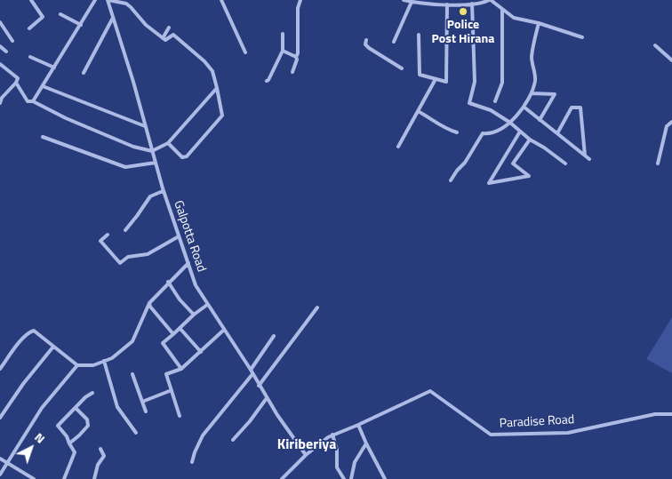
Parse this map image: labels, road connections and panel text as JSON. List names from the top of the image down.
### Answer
{
  "streets": {
    "street": ["Galpotta Road", "Paradise Road"]
  },
  "crossings": [
    ["Galpotta Road", "Paradise Road"]
  ],
  "districts": ["Kiriberiya"],
  "places": ["Police Post Hirana"],
  "north": "top right"
}
